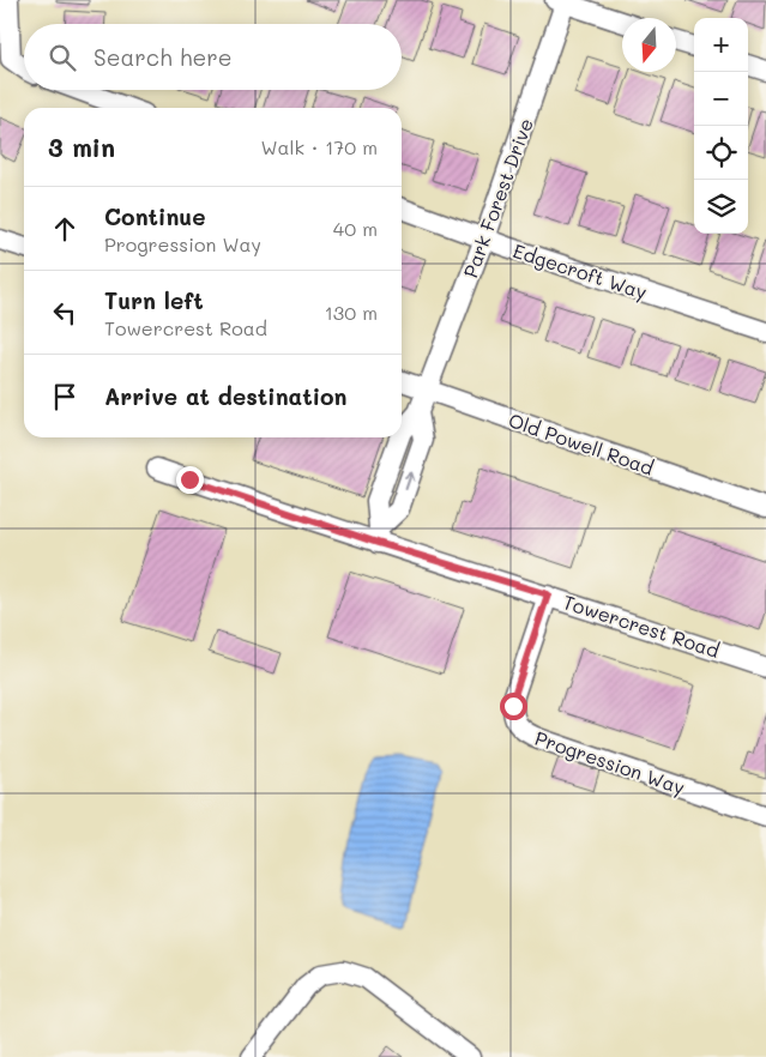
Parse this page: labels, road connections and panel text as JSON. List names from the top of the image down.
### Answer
{
  "streets": {
    "street": [
      "Park Forest Drive",
      "Edgecroft Way",
      "Old Powell Road",
      "Towercrest Road",
      "Progression Way"
    ]
  },
  "crossings": [
    ["Park Forest Drive", "Edgecroft Way"],
    ["Park Forest Drive", "Old Powell Road"],
    ["Towercrest Road", "Progression Way"]
  ],
  "north": "bottom",
  "page": {
    "map_buttons": ["+", "−"],
    "search": "Search here",
    "heading": ["3 min", "Walk · 170 m"],
    "list": [
      ["Continue", "Progression Way", "40 m"],
      ["Turn left", "Towercrest Road", "130 m"],
      "Arrive at destination"
    ]
  }
}
